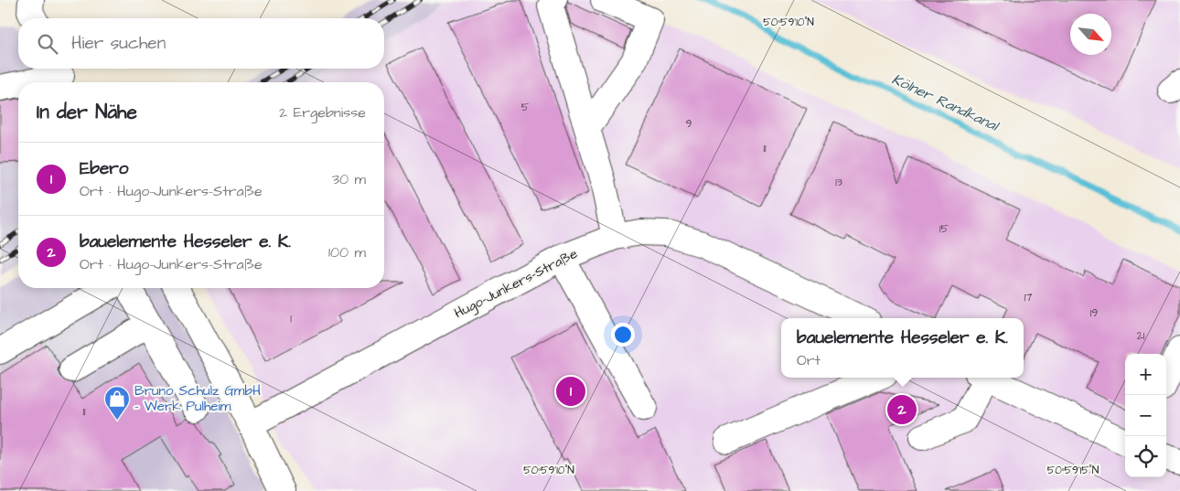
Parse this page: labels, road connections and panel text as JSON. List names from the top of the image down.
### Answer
{
  "streets": {
    "street": ["Hugo-Junkers-Straße"]
  },
  "water": ["Kölner Randkanal"],
  "places": {
    "shop": ["Bruno Schulz GmbH - Werk Pulheim"]
  },
  "house_numbers": [
    "5",
    "9",
    "11",
    "13",
    "15",
    "17",
    "19",
    "1",
    "21",
    "11"
  ],
  "north": "bottom right",
  "page": {
    "search": "Hier suchen",
    "heading": ["In der Nähe", "2 Ergebnisse"],
    "list": [
      {
        "mark": "1",
        "name": "Ebero",
        "note": "Ort · Hugo-Junkers-Straße",
        "value": "30 m"
      },
      {
        "mark": "2",
        "name": "bauelemente Hesseler e. K.",
        "note": "Ort · Hugo-Junkers-Straße",
        "value": "100 m"
      }
    ],
    "popup": ["bauelemente Hesseler e. K.", "Ort"],
    "map_buttons": ["+", "−"],
    "pins": ["1", "2"]
  },
  "coordinates": ["50°59'10\"N", "50°59'15\"N"]
}
